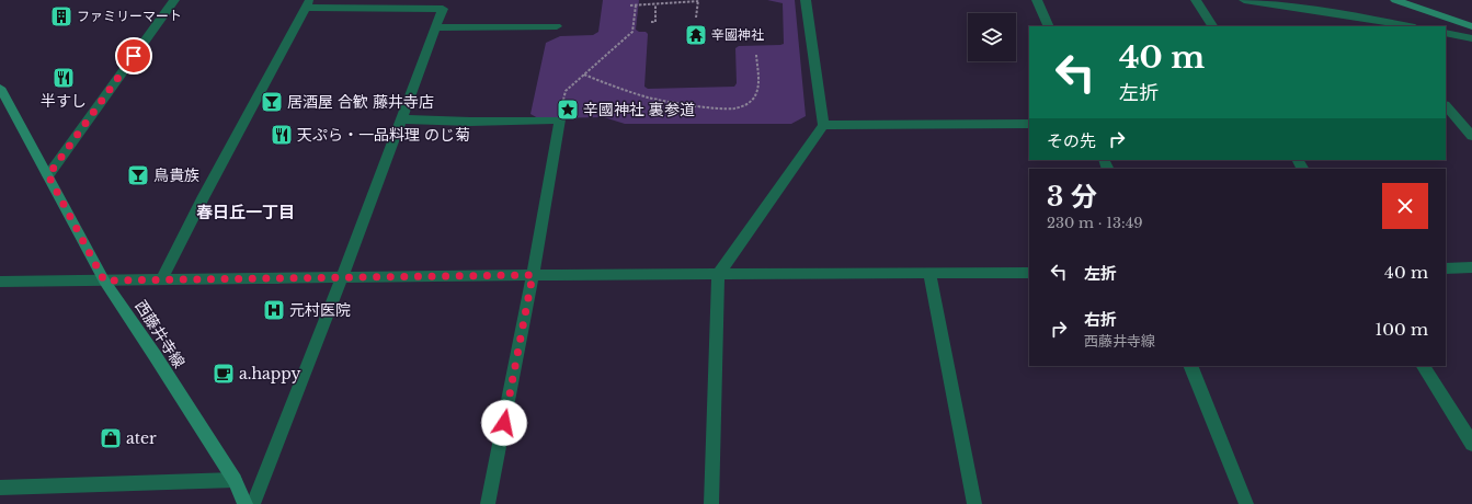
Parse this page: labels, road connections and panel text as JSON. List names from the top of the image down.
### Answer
{
  "streets": {
    "main road": ["西藤井寺線"]
  },
  "districts": ["春日丘一丁目"],
  "places": {
    "building": ["ファミリーマート"],
    "temple": ["辛國神社"],
    "restaurant": ["半すし", "天ぷら・一品料理 のじ菊"],
    "bar": ["居酒屋 合歓 藤井寺店", "鳥貴族"],
    "place": ["辛國神社 裏参道"],
    "hospital": ["元村医院"],
    "cafe": ["a.happy"],
    "shop": ["ater"]
  },
  "page": {
    "turn": ["40 m", "左折"],
    "then": "その先",
    "heading": ["3 分", "230 m · 13:49"],
    "list": [
      {
        "name": "左折",
        "value": "40 m"
      },
      {
        "name": "右折",
        "note": "西藤井寺線",
        "value": "100 m"
      }
    ]
  }
}
